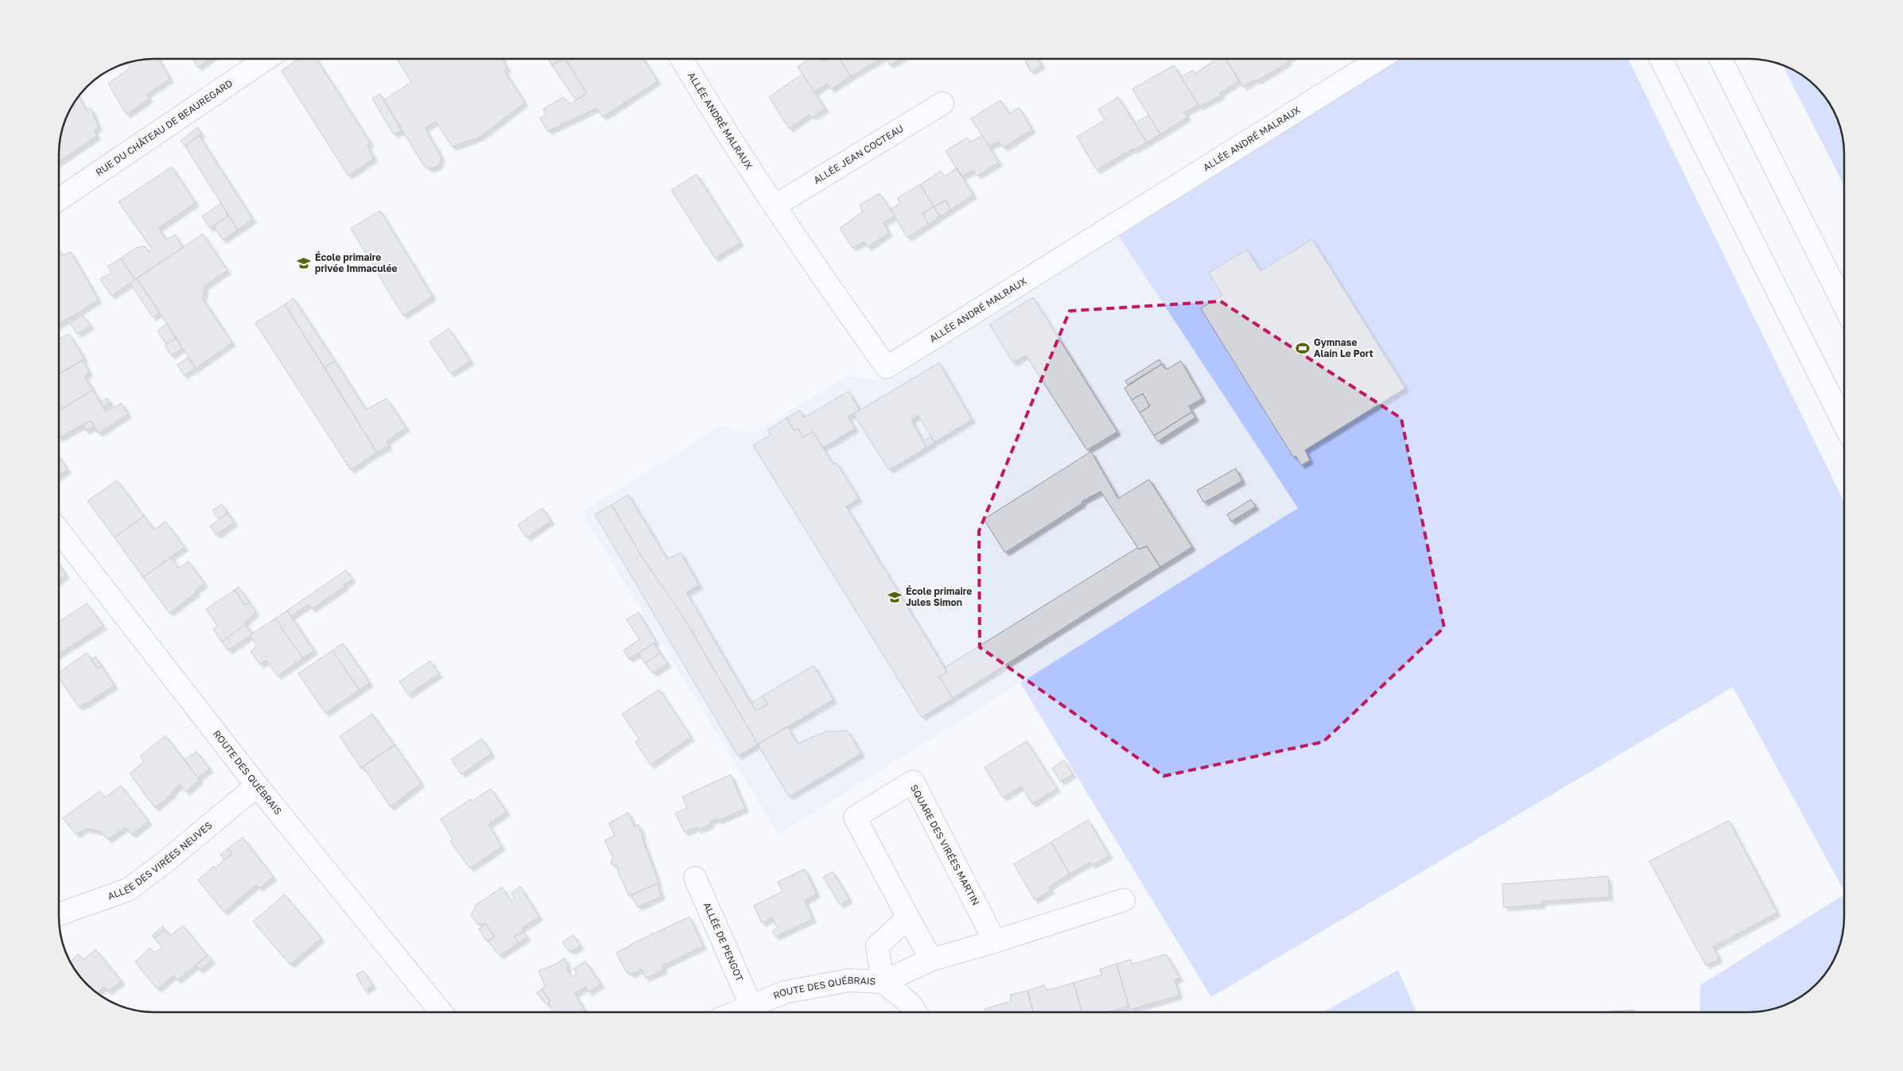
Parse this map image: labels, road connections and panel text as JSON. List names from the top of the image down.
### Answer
{
  "streets": {
    "main road": [
      "ALLÉE ANDRÉ MALRAUX",
      "RUE DU CHÂTEAU DE BEAUREGARD",
      "ALLÉE JEAN COCTEAU",
      "ROUTE DES QUÉBRAIS",
      "SQUARE DES VIRÉES MARTIN",
      "ALLÉE DES VIRÉES NEUVES",
      "ALLÉE DE PENGOT"
    ]
  },
  "crossings": [
    ["ALLÉE ANDRÉ MALRAUX", "ALLÉE JEAN COCTEAU"],
    ["ROUTE DES QUÉBRAIS", "ALLÉE DES VIRÉES NEUVES"],
    ["ROUTE DES QUÉBRAIS", "ALLÉE DE PENGOT"]
  ],
  "places": {
    "school or university": ["École primaire privée Immaculée", "École primaire Jules Simon"],
    "sports": ["Gymnase Alain Le Port"]
  }
}
